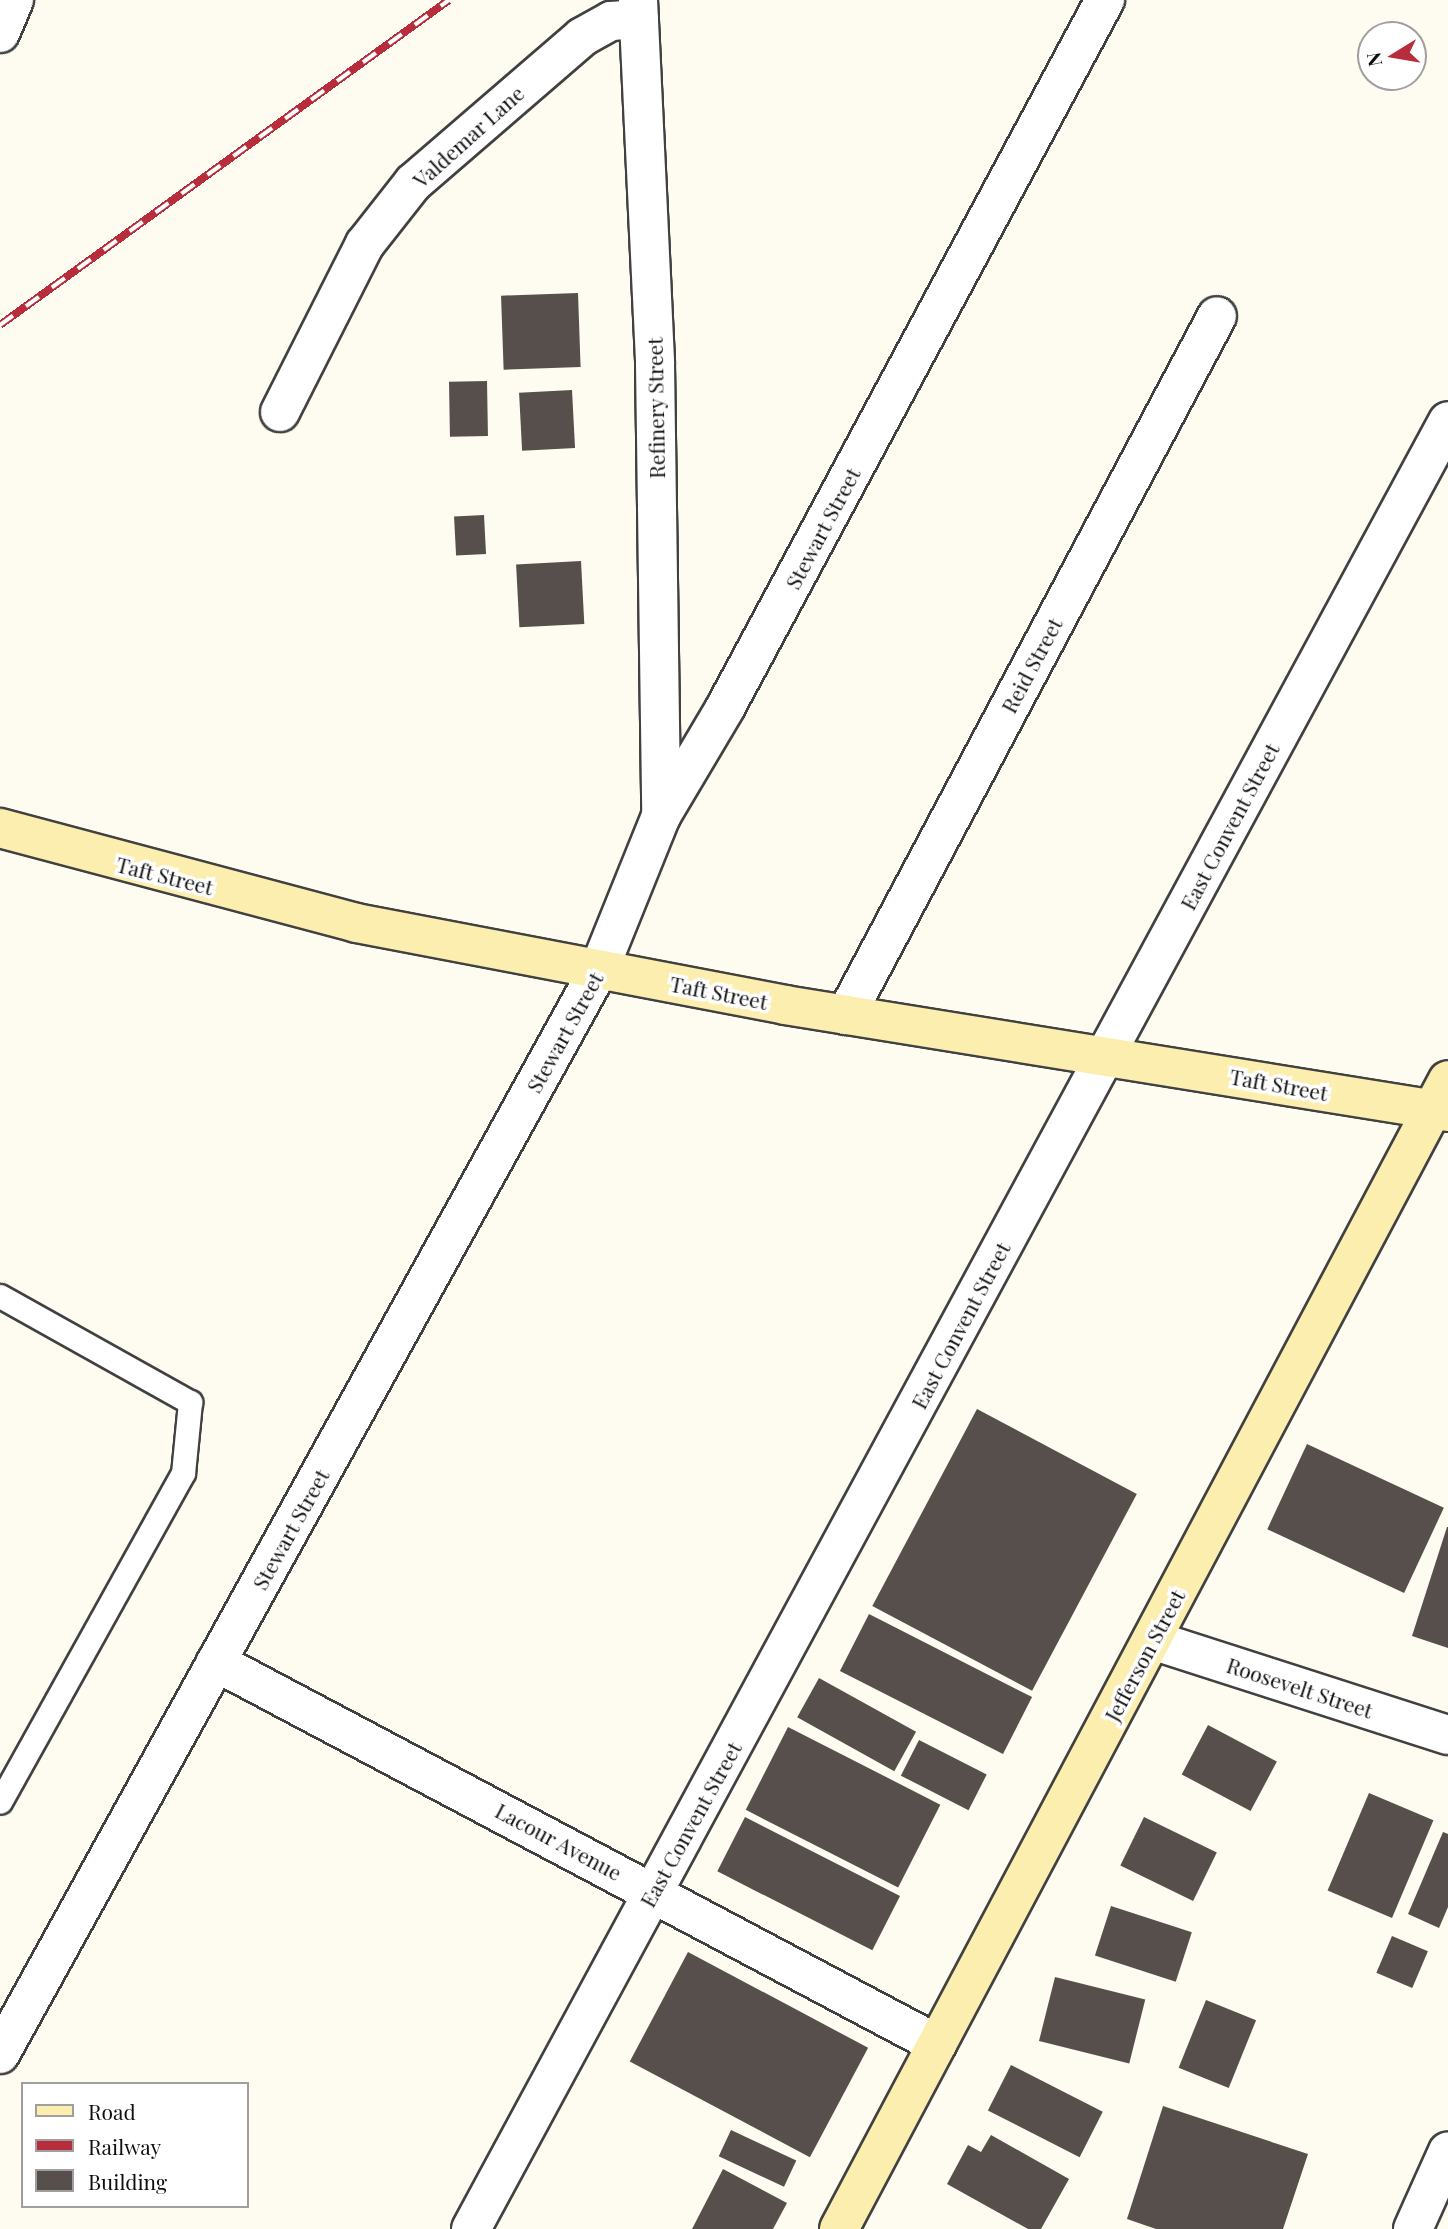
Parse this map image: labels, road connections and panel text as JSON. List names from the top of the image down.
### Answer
{
  "streets": {
    "street": [
      "Valdemar Lane",
      "Refinery Street",
      "Stewart Street",
      "Reid Street",
      "East Convent Street",
      "Taft Street",
      "Jefferson Street",
      "Roosevelt Street",
      "Lacour Avenue"
    ]
  },
  "crossings": [
    ["Valdemar Lane", "Refinery Street"],
    ["Refinery Street", "Stewart Street"],
    ["Stewart Street", "Taft Street"],
    ["Stewart Street", "Lacour Avenue"],
    ["Reid Street", "Taft Street"],
    ["East Convent Street", "Taft Street"],
    ["East Convent Street", "Lacour Avenue"],
    ["Taft Street", "Jefferson Street"],
    ["Jefferson Street", "Roosevelt Street"],
    ["Jefferson Street", "Lacour Avenue"]
  ],
  "legend": ["Road", "Railway", "Building"],
  "north": "left"
}
